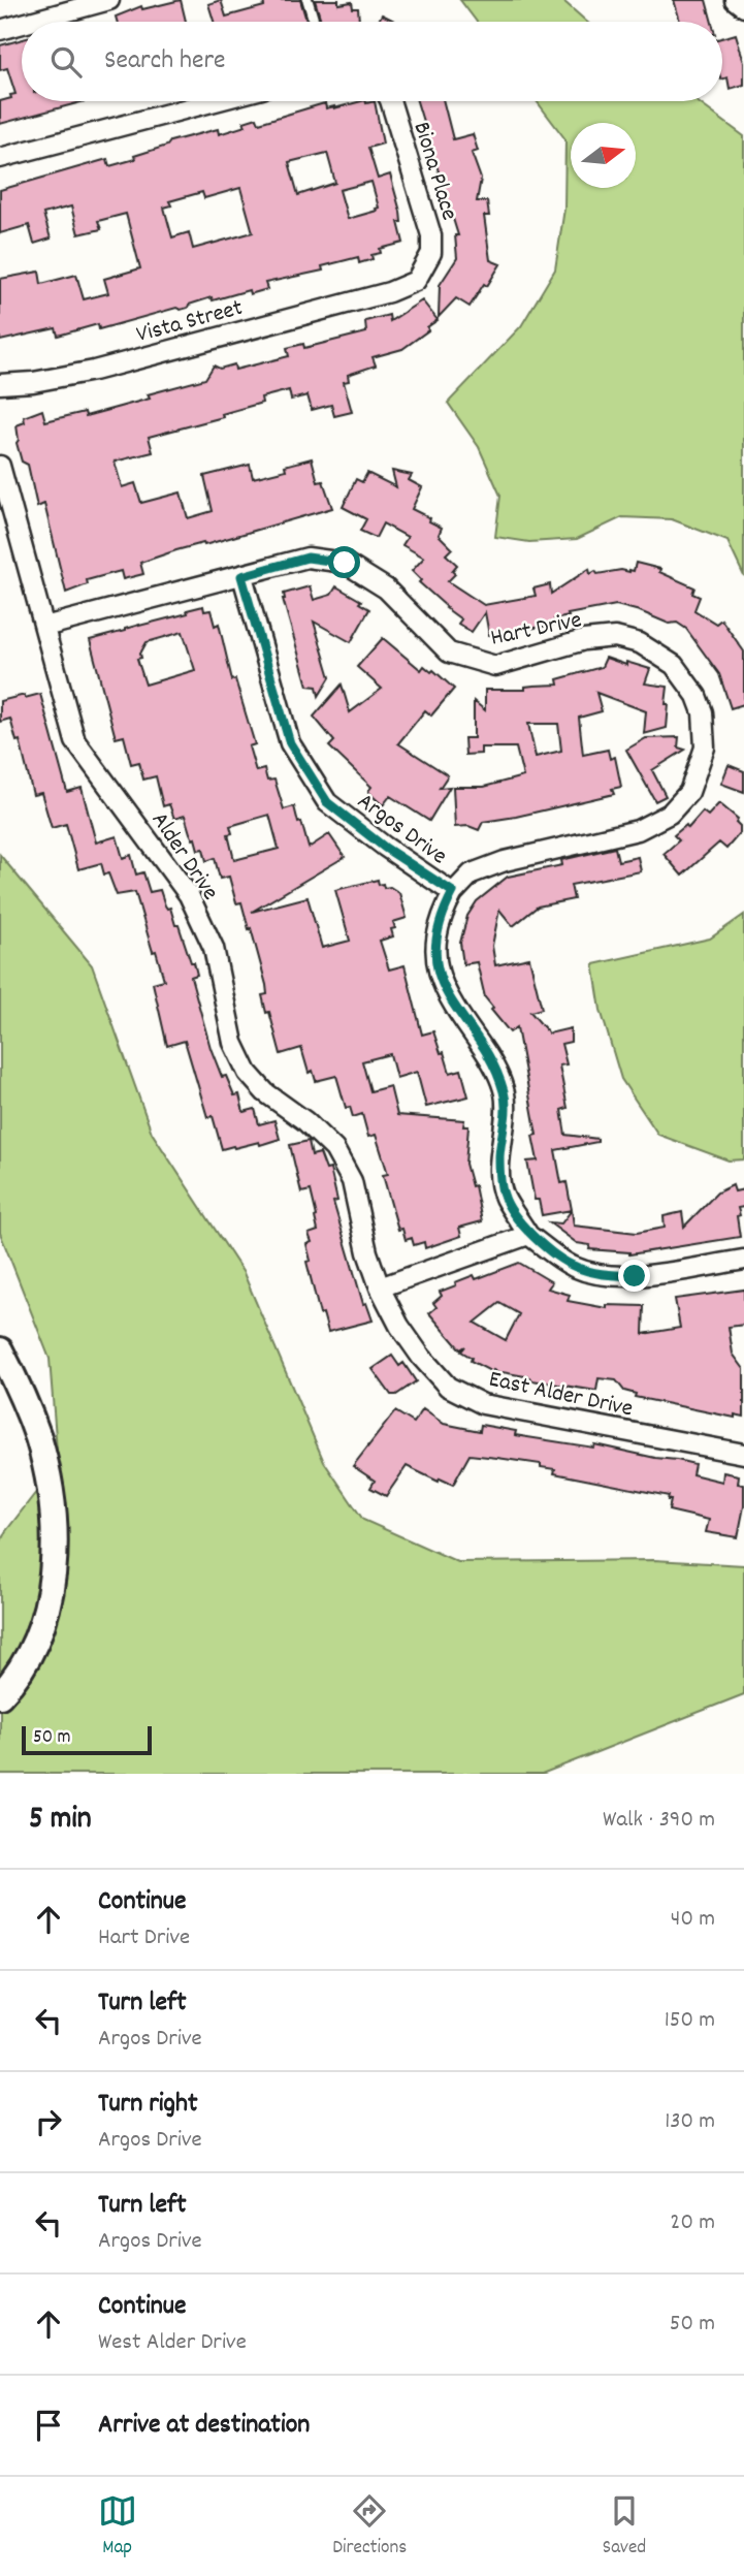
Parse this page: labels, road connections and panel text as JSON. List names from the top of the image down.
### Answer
{
  "streets": {
    "street": [
      "Biona Place",
      "Vista Street",
      "Hart Drive",
      "Argos Drive",
      "Alder Drive",
      "East Alder Drive"
    ]
  },
  "crossings": [
    ["Biona Place", "Vista Street"],
    ["Hart Drive", "Argos Drive"],
    ["Hart Drive", "Alder Drive"],
    ["Alder Drive", "East Alder Drive"]
  ],
  "scale_bar": "50 m",
  "north": "right",
  "page": {
    "search": "Search here",
    "scale": "50 m",
    "heading": ["5 min", "Walk · 390 m"],
    "list": [
      ["Continue", "Hart Drive", "40 m"],
      ["Turn left", "Argos Drive", "150 m"],
      ["Turn right", "Argos Drive", "130 m"],
      ["Turn left", "Argos Drive", "20 m"],
      ["Continue", "West Alder Drive", "50 m"],
      "Arrive at destination"
    ],
    "nav": ["Map", "Directions", "Saved"]
  }
}
